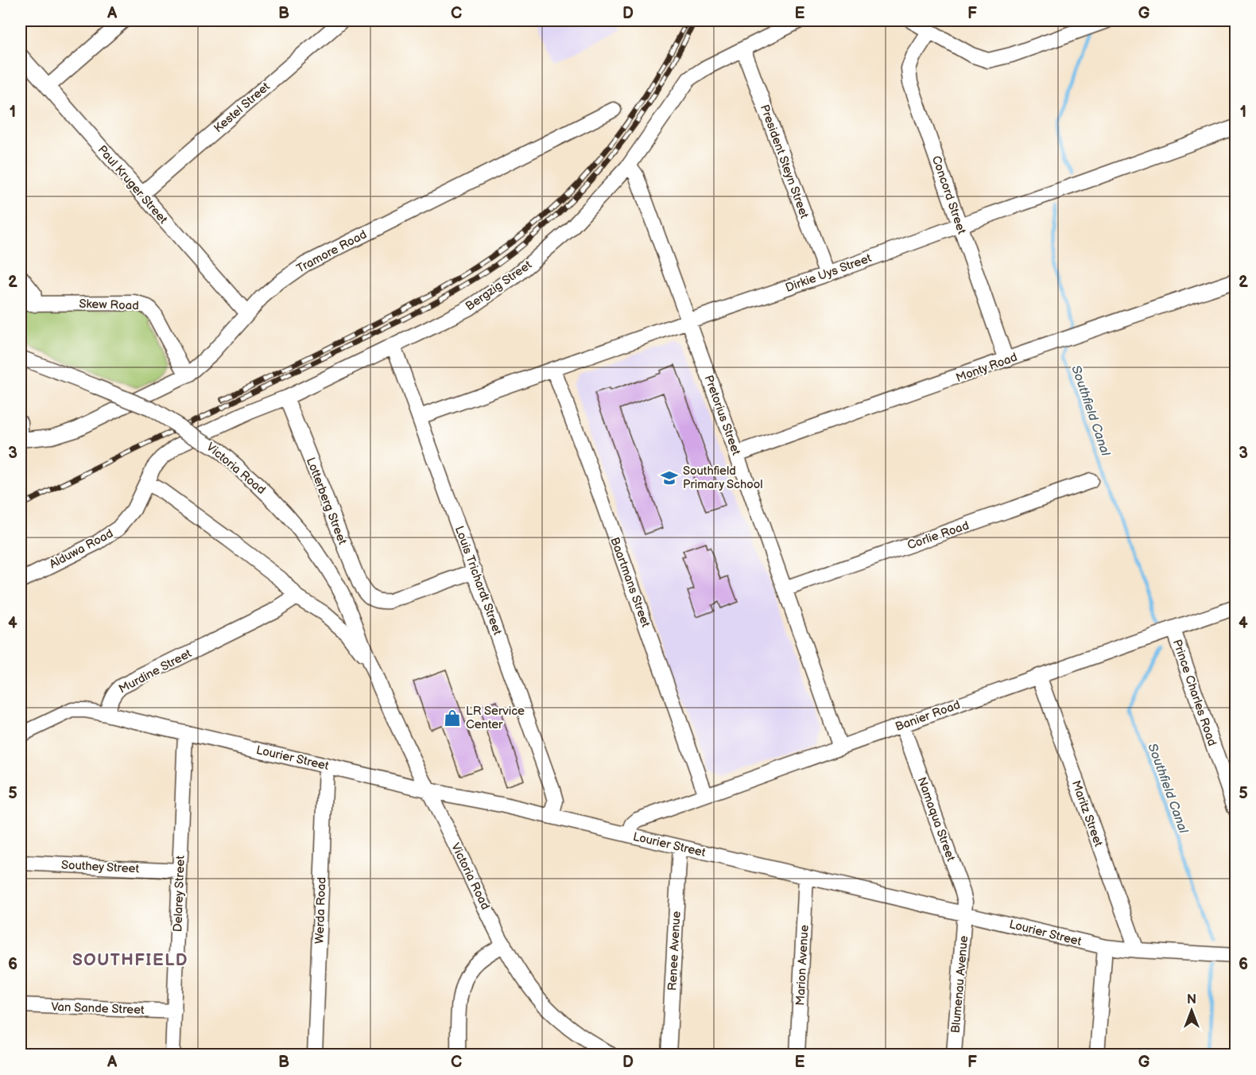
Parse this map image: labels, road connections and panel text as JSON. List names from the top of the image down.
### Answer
{
  "streets": {
    "street": [
      "Kestel Street",
      "President Steyn Street",
      "Paul Kruger Street",
      "Concord Street",
      "Tramore Road",
      "Dirkie Uys Street",
      "Bergzig Street",
      "Skew Road",
      "Monty Road",
      "Pretorius Street",
      "Victoria Road",
      "Lotterberg Street",
      "Corlie Road",
      "Alduwa Road",
      "Louis Trichardt Street",
      "Baartmans Street",
      "Murdine Street",
      "Prince Charles Road",
      "Banier Road",
      "Lourier Street",
      "Maritz Street",
      "Namaqua Street",
      "Southey Street",
      "Delarey Street",
      "Werda Road",
      "Renee Avenue",
      "Marion Avenue",
      "Blumenau Avenue",
      "Van Sande Street"
    ]
  },
  "crossings": [
    ["Kestel Street", "Paul Kruger Street"],
    ["President Steyn Street", "Dirkie Uys Street"],
    ["President Steyn Street", "Bergzig Street"],
    ["Paul Kruger Street", "Tramore Road"],
    ["Concord Street", "Dirkie Uys Street"],
    ["Concord Street", "Monty Road"],
    ["Tramore Road", "Skew Road"],
    ["Dirkie Uys Street", "Pretorius Street"],
    ["Dirkie Uys Street", "Louis Trichardt Street"],
    ["Dirkie Uys Street", "Baartmans Street"],
    ["Bergzig Street", "Pretorius Street"],
    ["Bergzig Street", "Victoria Road"],
    ["Bergzig Street", "Lotterberg Street"],
    ["Bergzig Street", "Alduwa Road"],
    ["Bergzig Street", "Louis Trichardt Street"],
    ["Monty Road", "Pretorius Street"],
    ["Pretorius Street", "Corlie Road"],
    ["Pretorius Street", "Banier Road"],
    ["Victoria Road", "Alduwa Road"],
    ["Victoria Road", "Murdine Street"],
    ["Victoria Road", "Lourier Street"],
    ["Lotterberg Street", "Louis Trichardt Street"],
    ["Louis Trichardt Street", "Lourier Street"],
    ["Baartmans Street", "Banier Road"],
    ["Murdine Street", "Lourier Street"],
    ["Prince Charles Road", "Banier Road"],
    ["Banier Road", "Lourier Street"],
    ["Banier Road", "Maritz Street"],
    ["Banier Road", "Namaqua Street"],
    ["Lourier Street", "Maritz Street"],
    ["Lourier Street", "Namaqua Street"],
    ["Lourier Street", "Delarey Street"],
    ["Lourier Street", "Werda Road"],
    ["Lourier Street", "Renee Avenue"],
    ["Lourier Street", "Marion Avenue"],
    ["Lourier Street", "Blumenau Avenue"],
    ["Namaqua Street", "Blumenau Avenue"],
    ["Southey Street", "Delarey Street"],
    ["Delarey Street", "Van Sande Street"]
  ],
  "districts": ["SOUTHFIELD"],
  "water": ["Southfield Canal"],
  "places": {
    "school or university": ["Southfield Primary School"],
    "shop": ["LR Service Center"]
  },
  "north": "top",
  "grid": {
    "columns": [
      "A",
      "B",
      "C",
      "D",
      "E",
      "F",
      "G"
    ],
    "rows": [
      "1",
      "2",
      "3",
      "4",
      "5",
      "6"
    ]
  }
}
